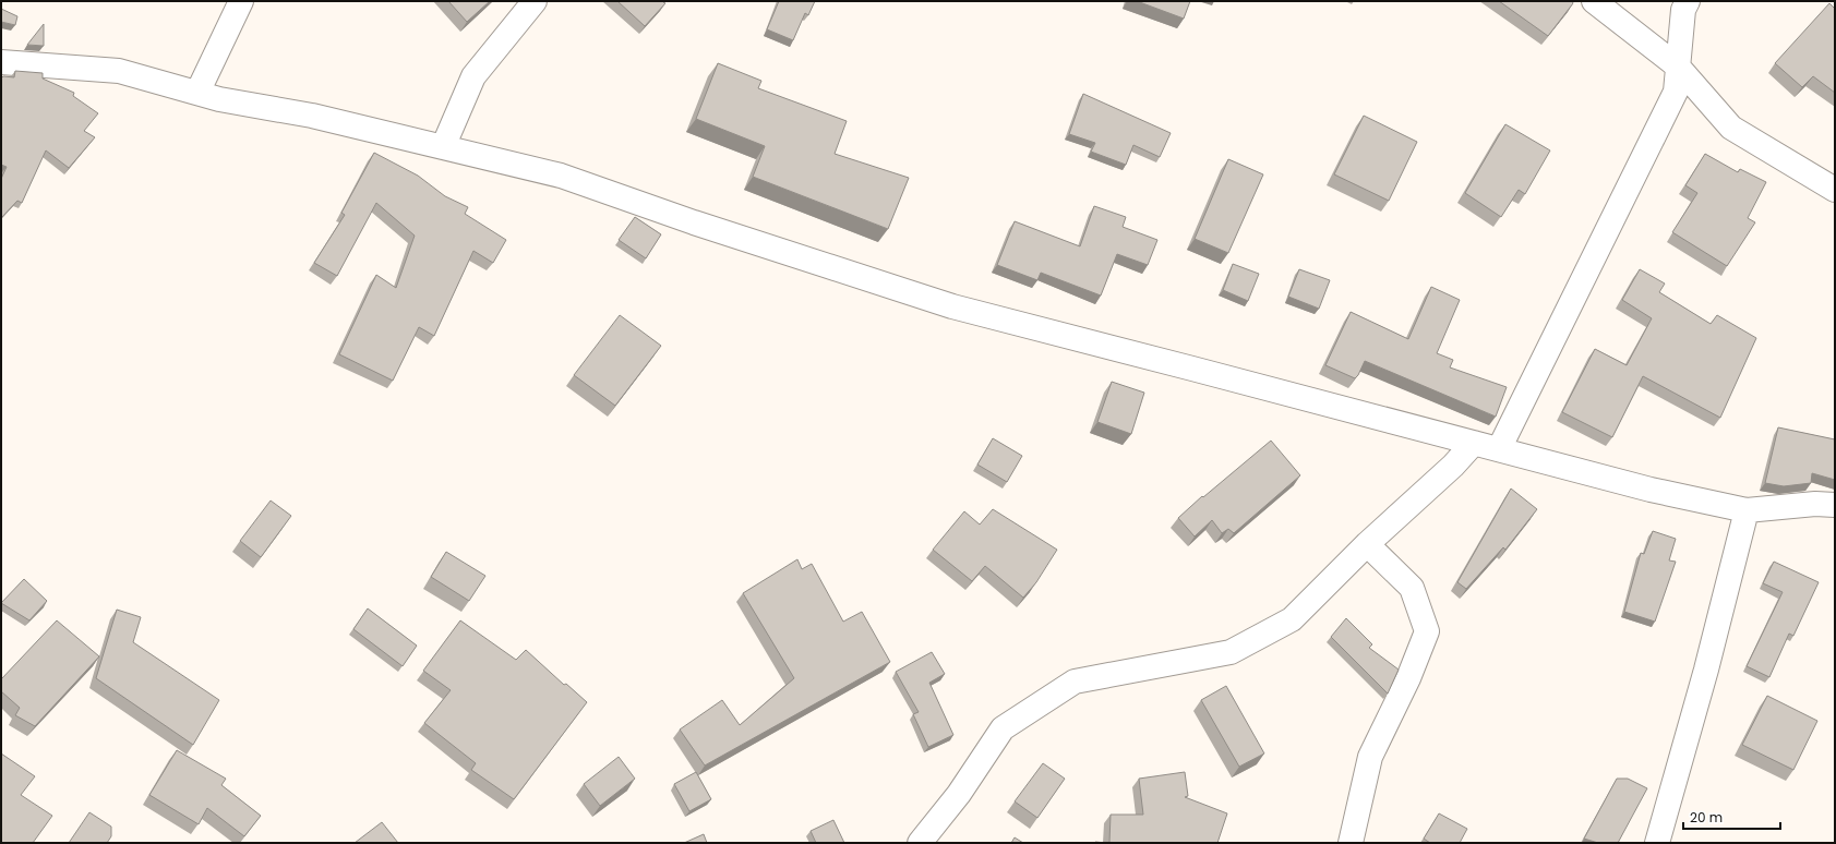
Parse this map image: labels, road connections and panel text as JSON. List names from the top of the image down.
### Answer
{
  "scale_bar": "20 m"
}
